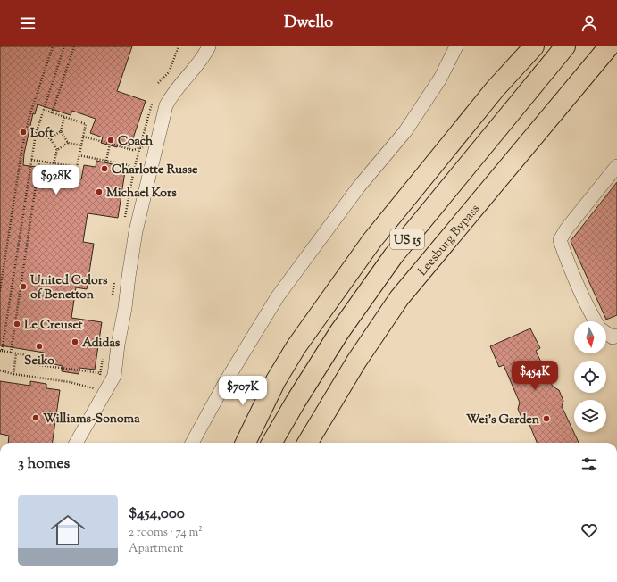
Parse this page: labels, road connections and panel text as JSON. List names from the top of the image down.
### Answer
{
  "streets": {
    "highway": ["US 15", "Leesburg Bypass"]
  },
  "places": [
    "Loft",
    "Coach",
    "Charlotte Russe",
    "Michael Kors",
    "United Colors of Benetton",
    "Le Creuset",
    "Adidas",
    "Seiko",
    "Williams-Sonoma",
    "Wei's Garden"
  ],
  "north": "bottom",
  "page": {
    "header": "Dwello",
    "price": ["$928K", "$454K", "$707K"],
    "heading": "3 homes",
    "list": [
      {
        "name": "$454,000",
        "note": "2 rooms · 74 m² · Apartment"
      }
    ]
  }
}
